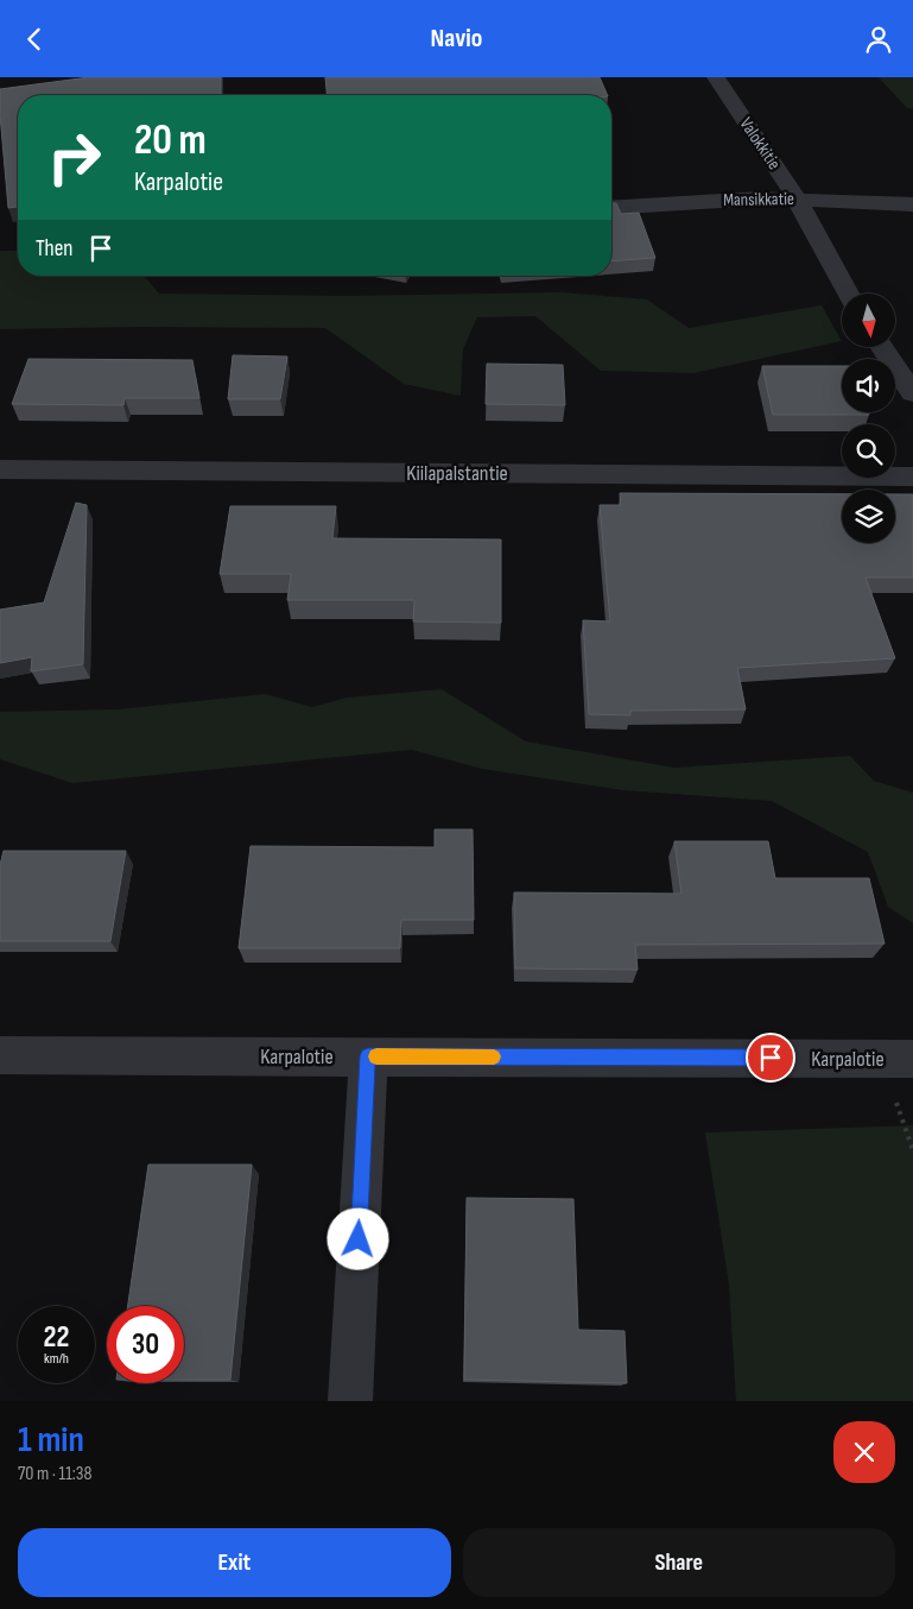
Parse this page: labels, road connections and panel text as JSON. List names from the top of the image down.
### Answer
{
  "streets": {
    "street": [
      "Valokkitie",
      "Mansikkatie",
      "Kiilapalstantie",
      "Karpalotie"
    ]
  },
  "crossings": [
    ["Valokkitie", "Mansikkatie"]
  ],
  "north": "bottom",
  "page": {
    "header": "Navio",
    "turn": ["20 m", "Karpalotie"],
    "then": "Then",
    "speed": "22 km/h",
    "limit": "30",
    "heading": ["1 min", "70 m · 11:38"],
    "buttons": ["Exit", "Share"]
  }
}
